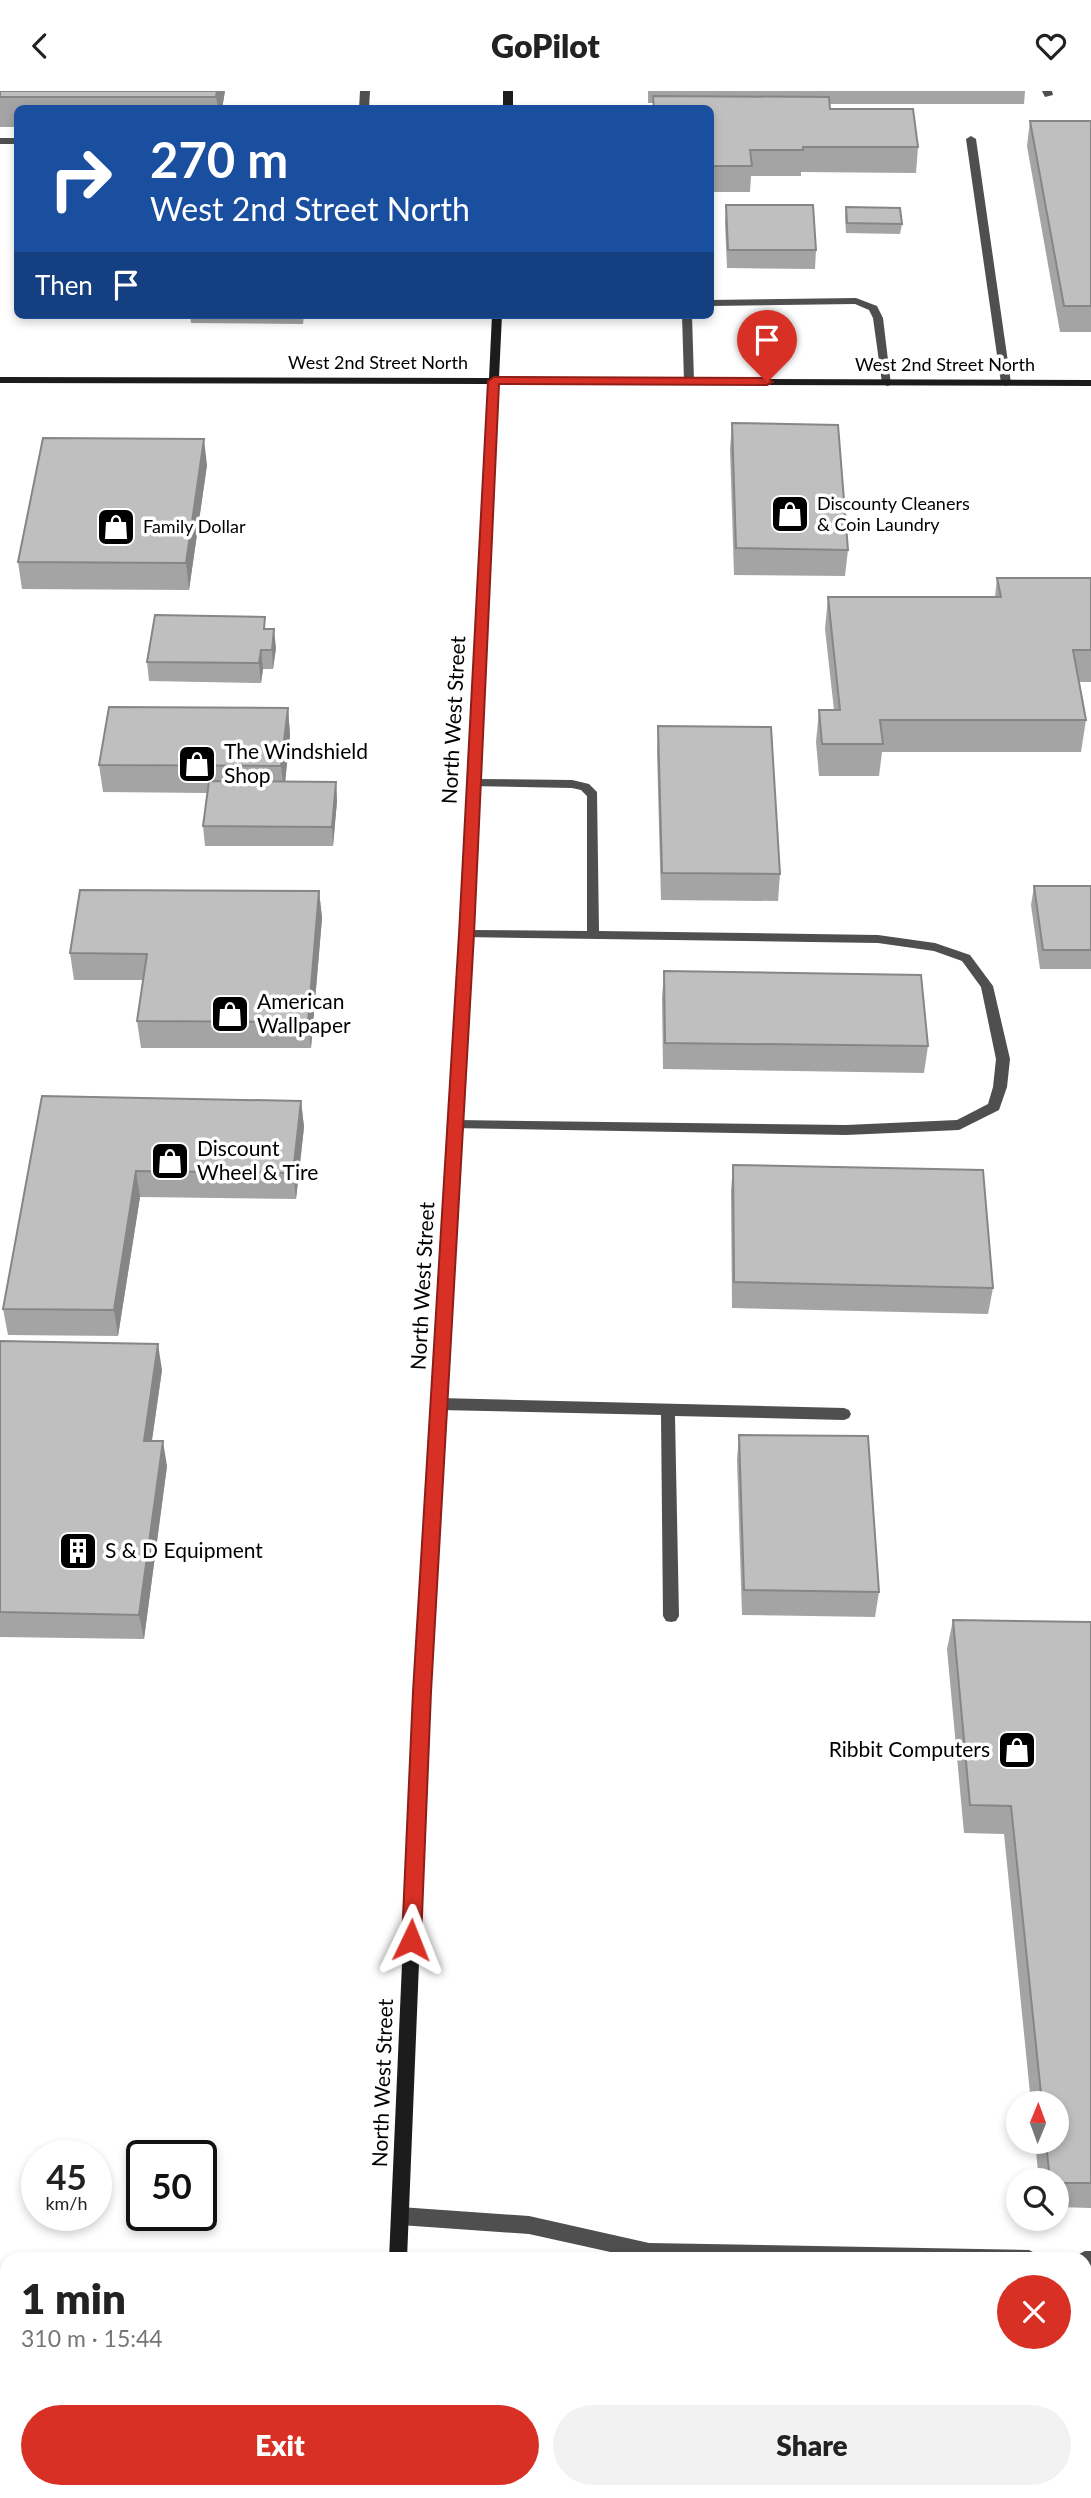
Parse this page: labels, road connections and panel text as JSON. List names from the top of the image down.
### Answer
{
  "streets": {
    "main road": ["West 2nd Street North", "North West Street"]
  },
  "crossings": [
    ["West 2nd Street North", "North West Street"]
  ],
  "places": {
    "shop": [
      "Discounty Cleaners & Coin Laundry",
      "Family Dollar",
      "The Windshield Shop",
      "American Wallpaper",
      "Discount Wheel & Tire",
      "Ribbit Computers"
    ],
    "building": ["S & D Equipment"]
  },
  "north": "top",
  "page": {
    "header": "GoPilot",
    "turn": ["270 m", "West 2nd Street North"],
    "then": "Then",
    "speed": "45 km/h",
    "limit": "50",
    "heading": ["1 min", "310 m · 15:44"],
    "buttons": ["Exit", "Share"]
  }
}
